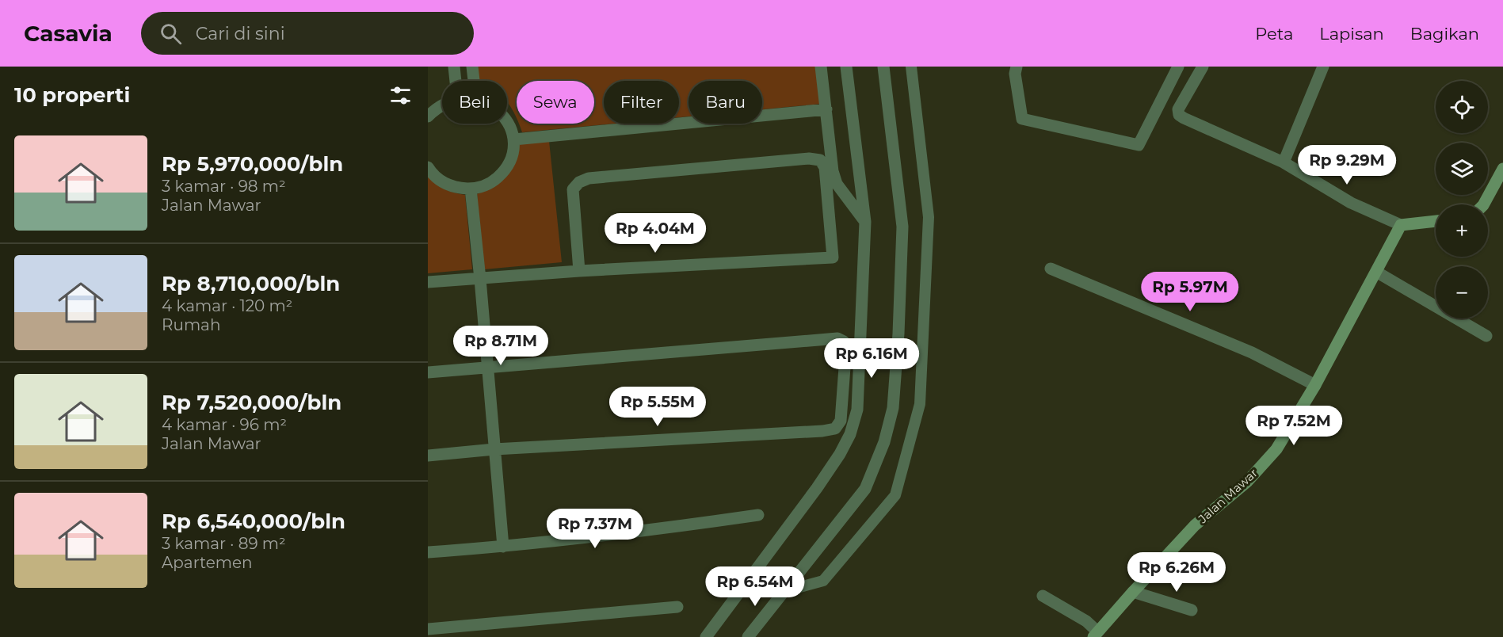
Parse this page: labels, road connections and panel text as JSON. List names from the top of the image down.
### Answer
{
  "streets": {
    "street": ["Jalan Mawar"]
  },
  "page": {
    "header": "Casavia",
    "search": "Cari di sini",
    "nav": ["Peta", "Lapisan", "Bagikan"],
    "heading": "10 properti",
    "map_buttons": ["+", "−"],
    "chip": [
      "Beli",
      "Sewa",
      "Filter",
      "Baru"
    ],
    "list": [
      {
        "name": "Rp 5,970,000/bln",
        "note": "3 kamar · 98 m² · Jalan Mawar"
      },
      {
        "name": "Rp 8,710,000/bln",
        "note": "4 kamar · 120 m² · Rumah"
      },
      {
        "name": "Rp 7,520,000/bln",
        "note": "4 kamar · 96 m² · Jalan Mawar"
      },
      {
        "name": "Rp 6,540,000/bln",
        "note": "3 kamar · 89 m² · Apartemen"
      }
    ],
    "price": [
      "Rp 9.29M",
      "Rp 4.04M",
      "Rp 5.97M",
      "Rp 8.71M",
      "Rp 6.16M",
      "Rp 5.55M",
      "Rp 7.52M",
      "Rp 7.37M",
      "Rp 6.26M",
      "Rp 6.54M"
    ]
  }
}
